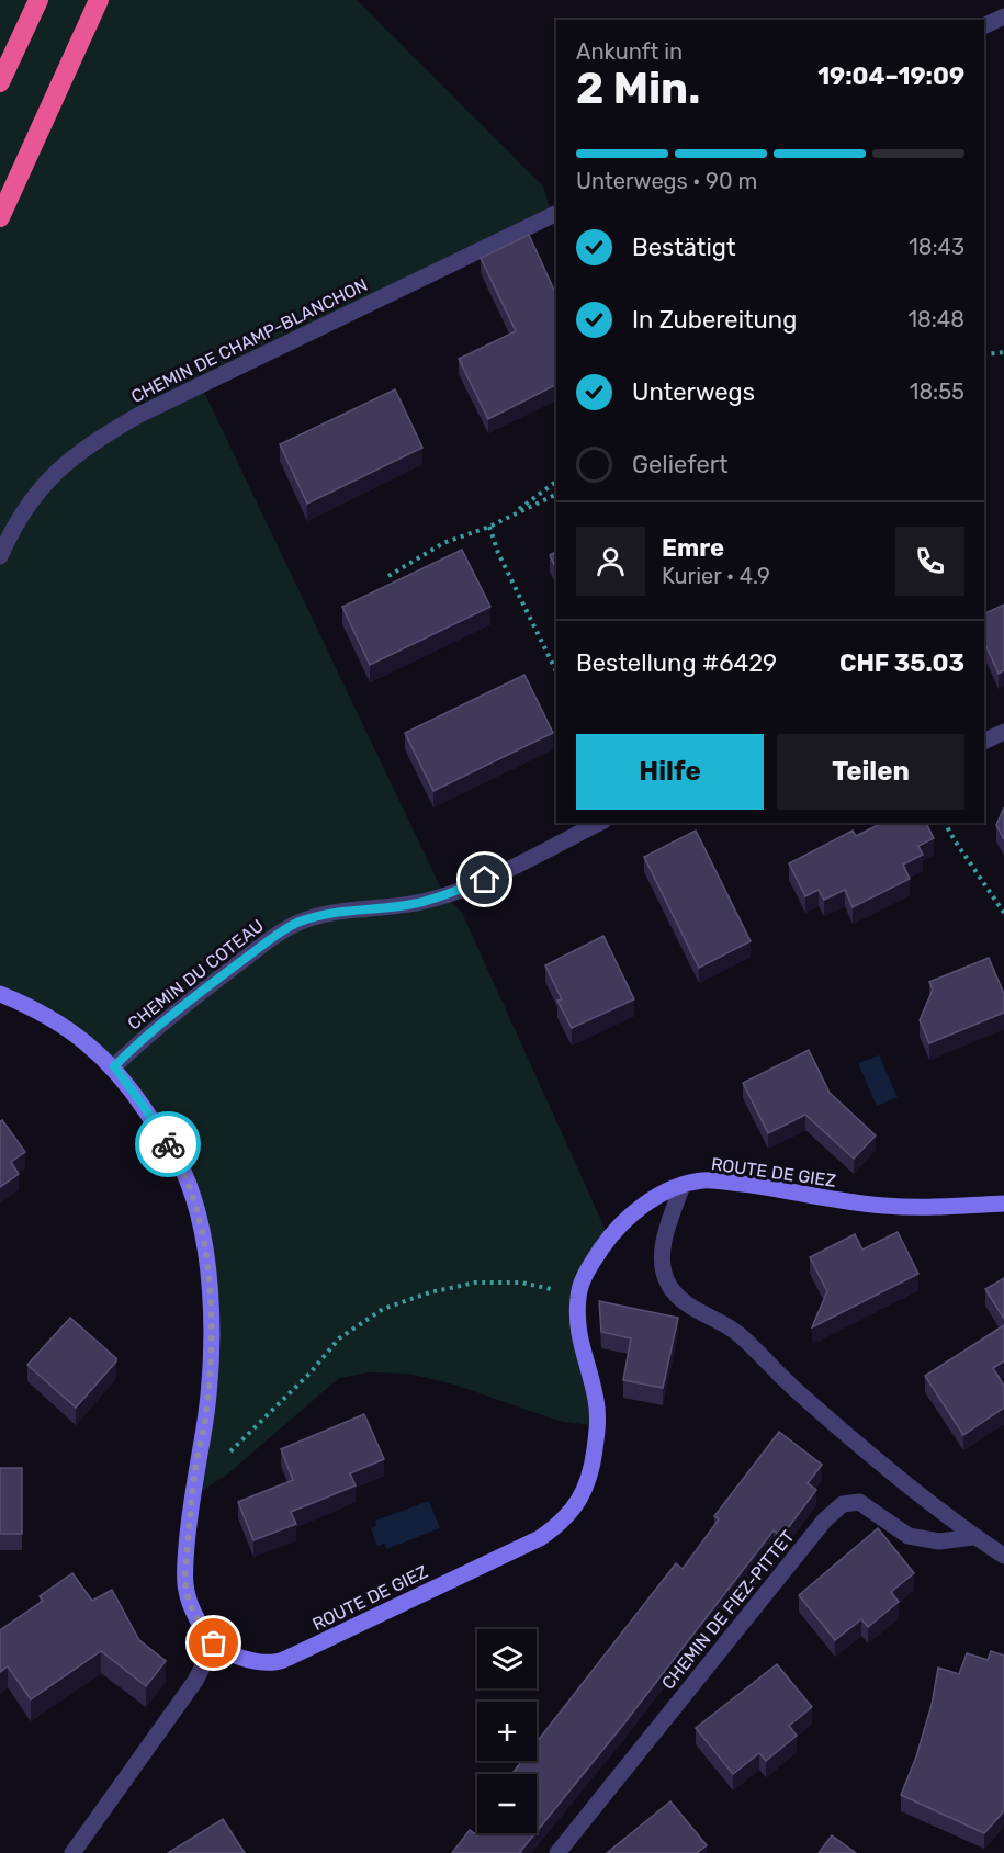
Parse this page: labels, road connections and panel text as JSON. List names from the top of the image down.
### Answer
{
  "streets": {
    "street": [
      "CHEMIN DE CHAMP-BLANCHON",
      "CHEMIN DU COTEAU",
      "ROUTE DE GIEZ",
      "CHEMIN DE FIEZ-PITTET"
    ]
  },
  "crossings": [
    ["CHEMIN DU COTEAU", "ROUTE DE GIEZ"]
  ],
  "page": {
    "heading": ["2 Min.", "Ankunft in", "19:04–19:09"],
    "panel": [
      "Emre",
      "Kurier · 4.9",
      "Bestellung #6429",
      "CHF 35.03"
    ],
    "bar": "Unterwegs · 90 m",
    "list": [
      ["Bestätigt", "18:43"],
      ["In Zubereitung", "18:48"],
      ["Unterwegs", "18:55"],
      "Geliefert"
    ],
    "buttons": ["Hilfe", "Teilen"],
    "map_buttons": ["+", "−"]
  }
}
